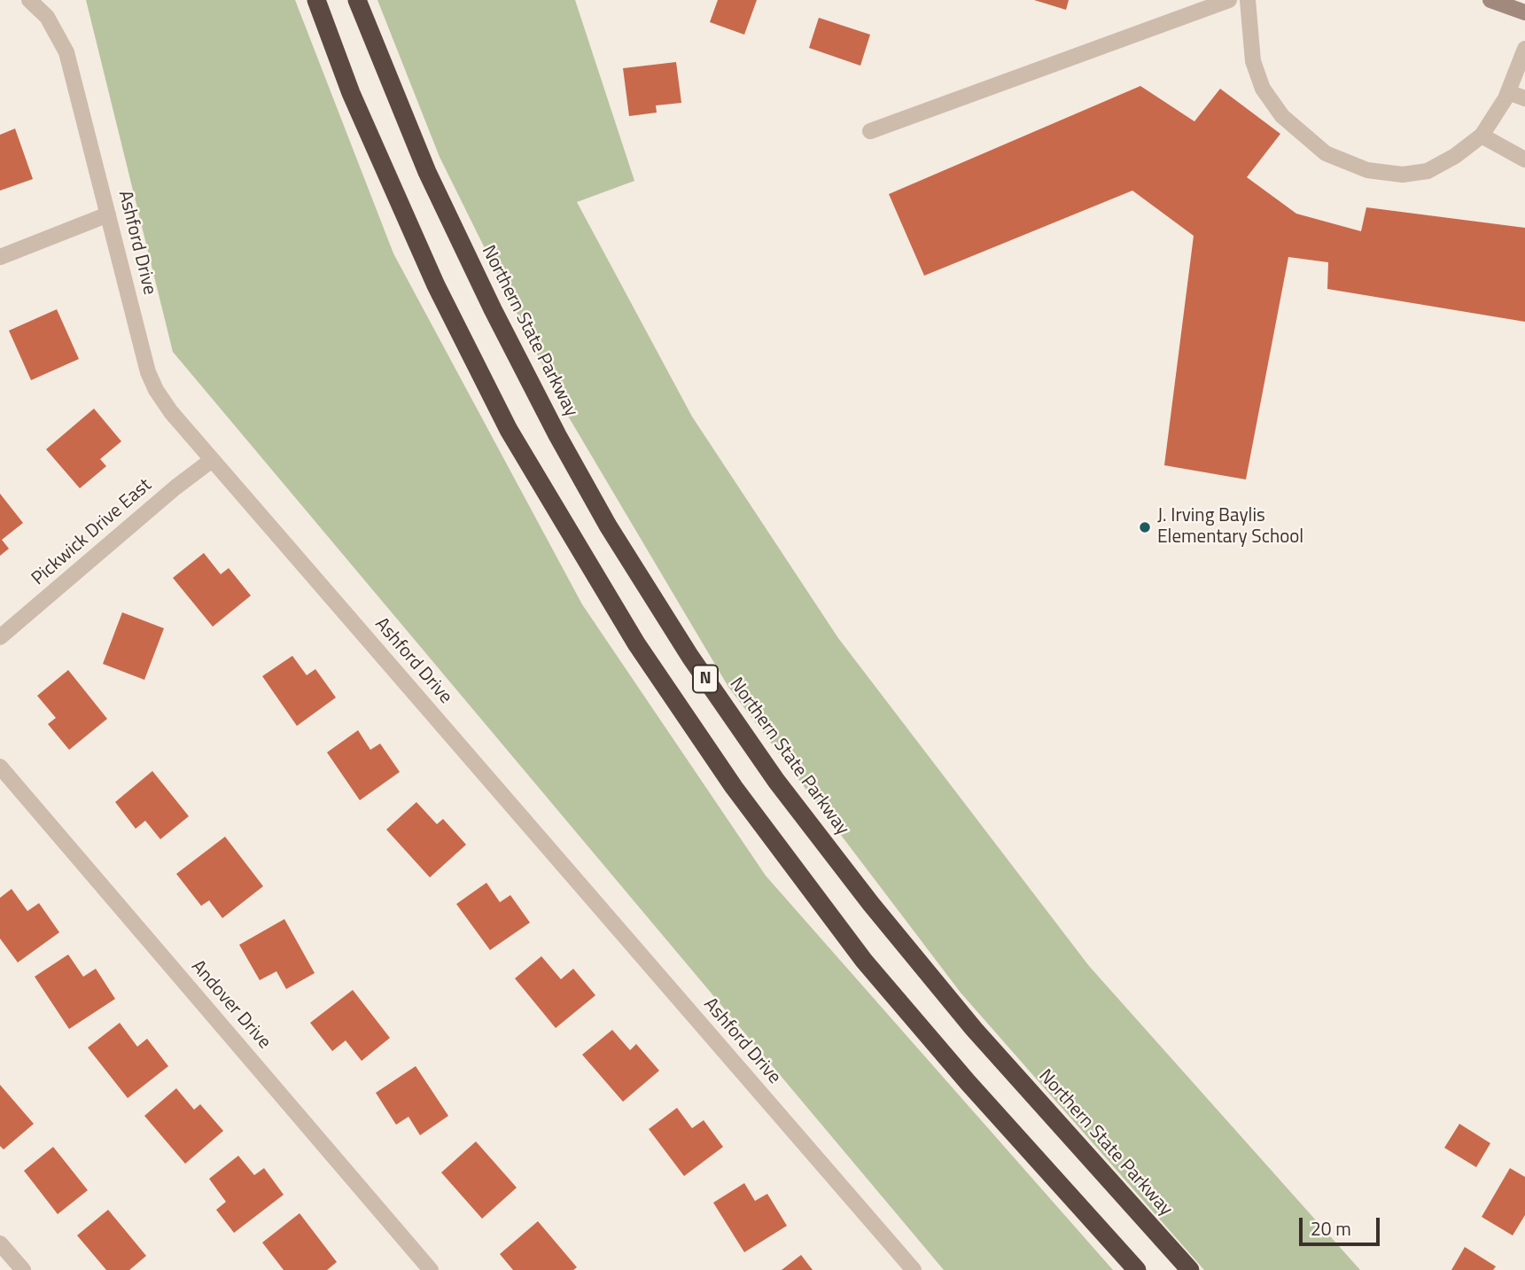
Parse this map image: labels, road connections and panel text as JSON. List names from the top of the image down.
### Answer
{
  "streets": {
    "highway": ["Northern State Parkway", "N"],
    "street": ["Ashford Drive", "Pickwick Drive East", "Andover Drive"]
  },
  "crossings": [
    ["Ashford Drive", "Pickwick Drive East"]
  ],
  "places": ["J. Irving Baylis Elementary School"],
  "scale_bar": "20 m"
}
